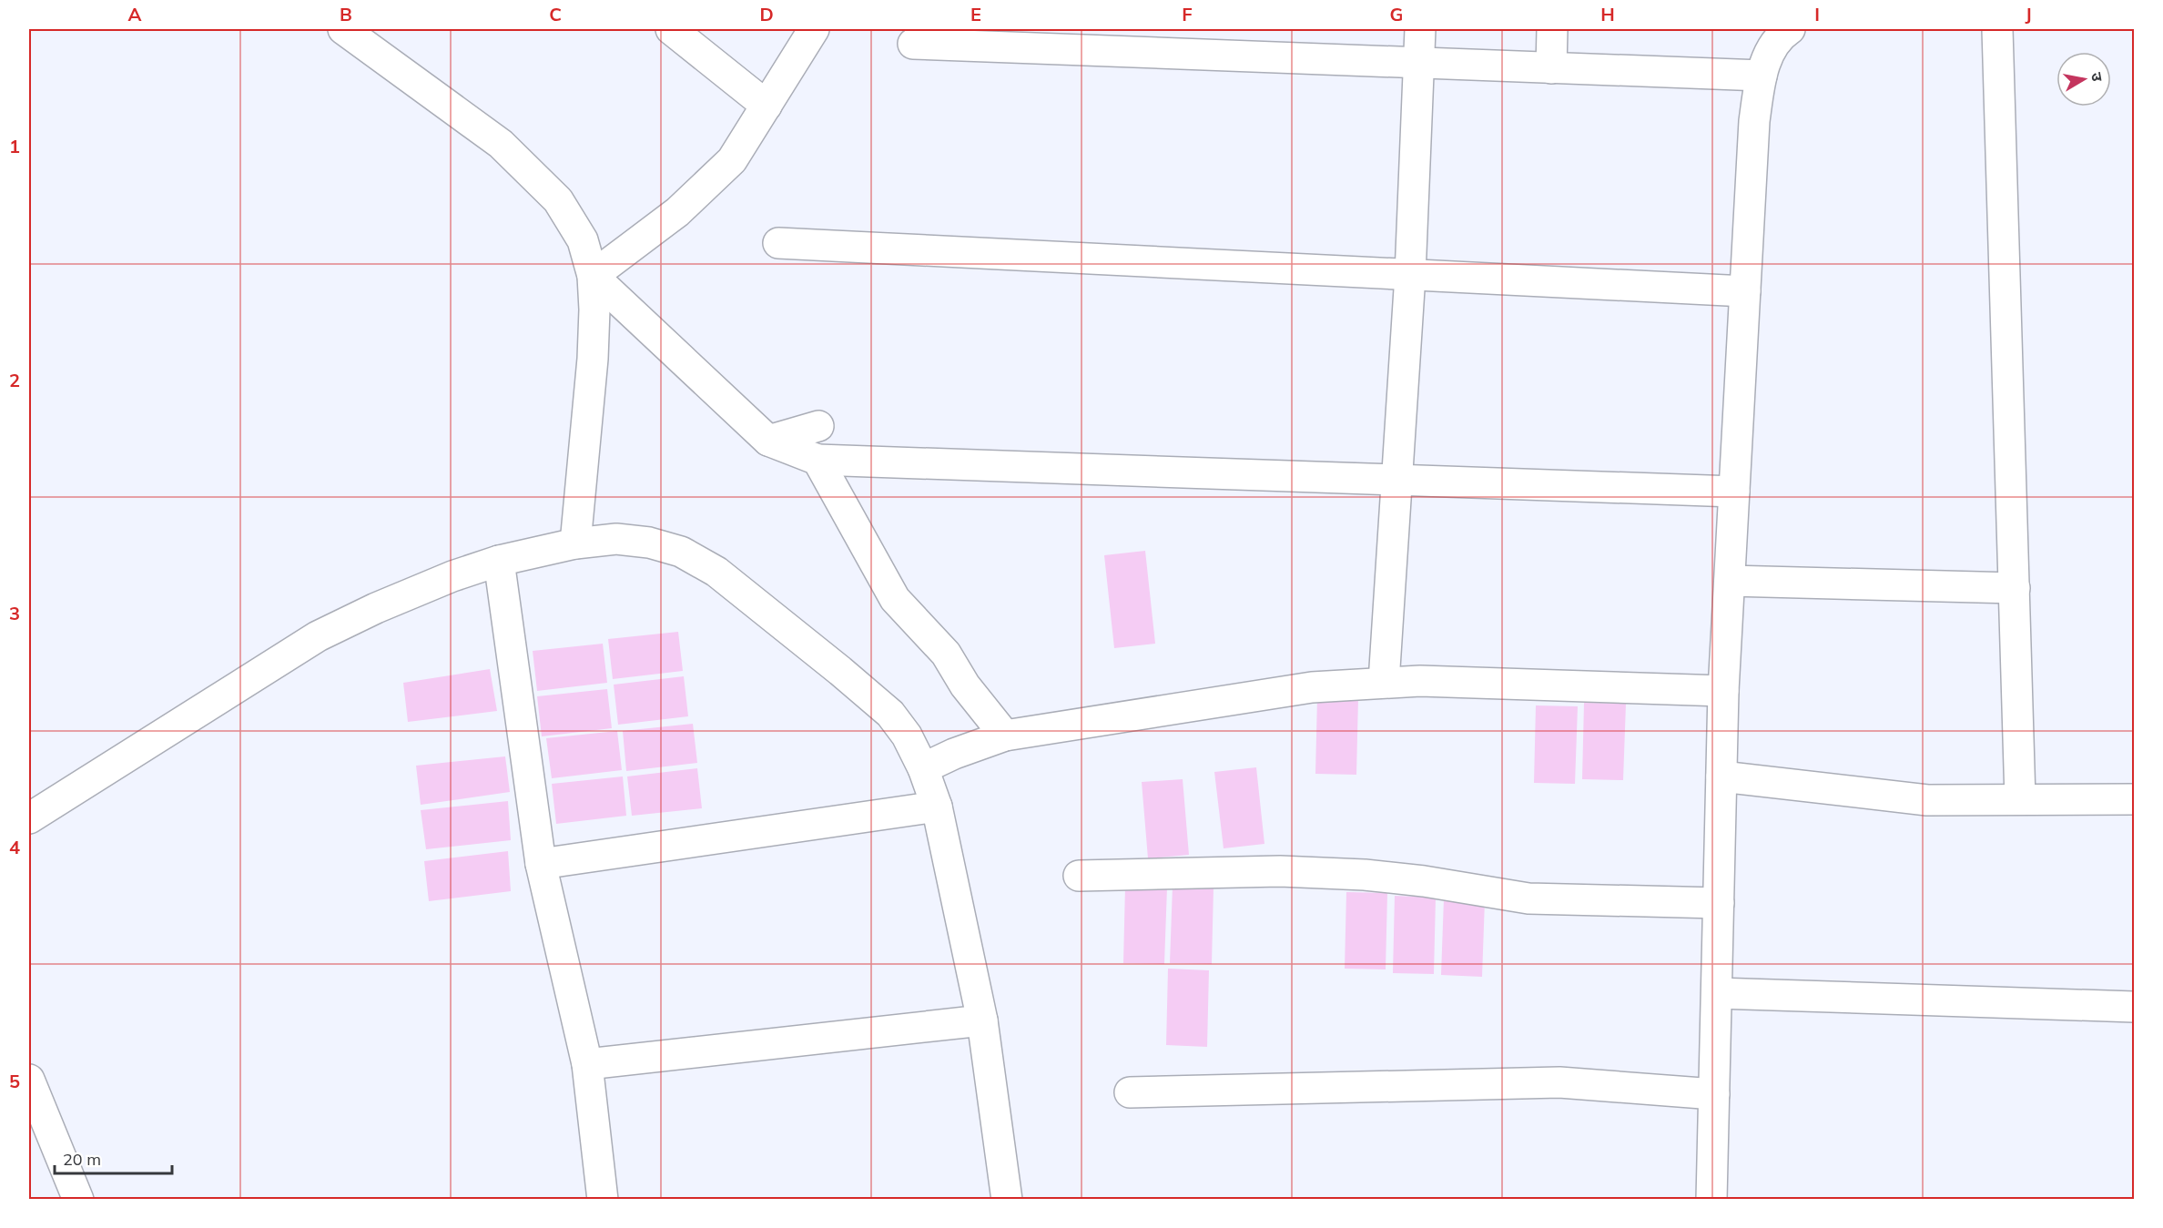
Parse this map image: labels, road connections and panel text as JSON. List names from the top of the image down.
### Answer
{
  "scale_bar": "20 m",
  "north": "right",
  "grid": {
    "columns": [
      "A",
      "B",
      "C",
      "D",
      "E",
      "F",
      "G",
      "H",
      "I",
      "J"
    ],
    "rows": [
      "1",
      "2",
      "3",
      "4",
      "5"
    ]
  }
}
